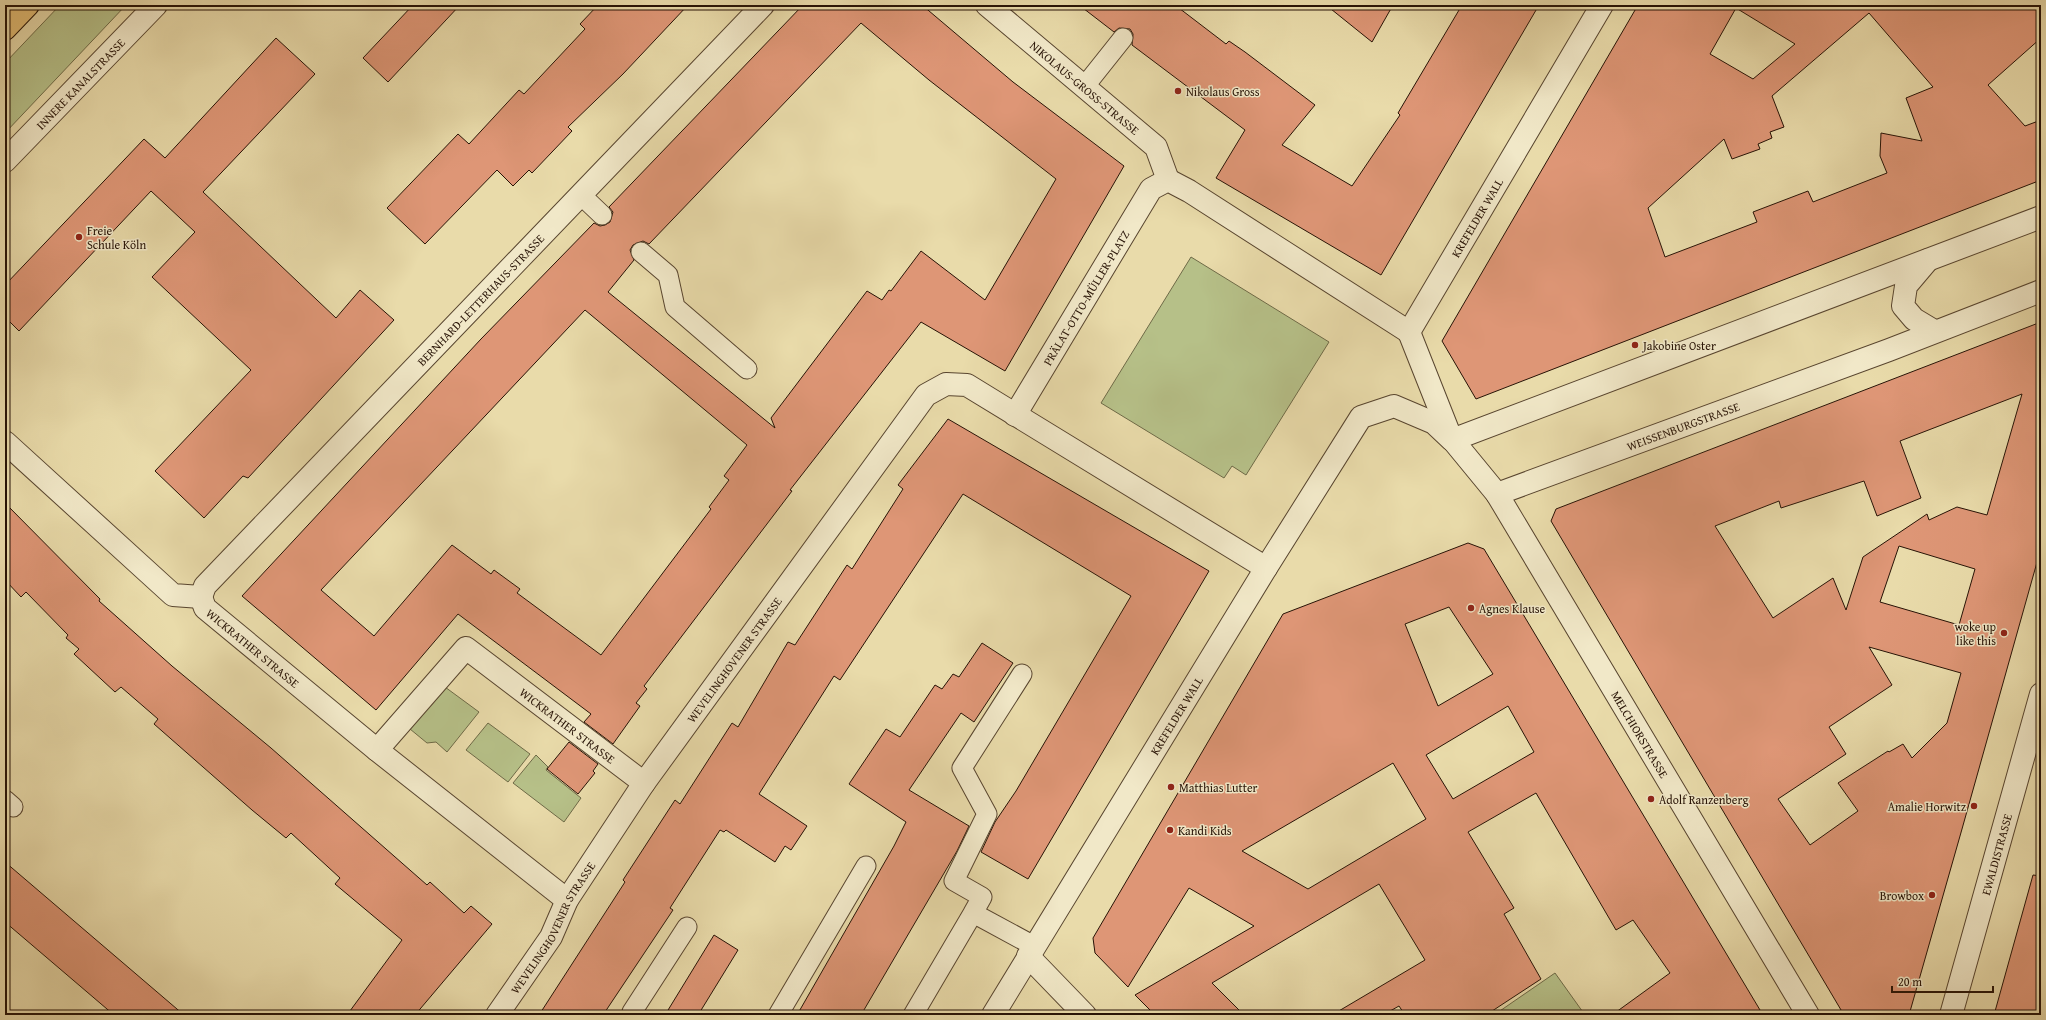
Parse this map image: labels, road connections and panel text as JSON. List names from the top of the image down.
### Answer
{
  "streets": {
    "street": [
      "INNERE KANALSTRASSE",
      "NIKOLAUS-GROSS-STRASSE",
      "KREFELDER WALL",
      "PRÄLAT-OTTO-MÜLLER-PLATZ",
      "BERNHARD-LETTERHAUS-STRASSE",
      "WEISSENBURGSTRASSE",
      "WICKRATHER STRASSE",
      "WEVELINGHOVENER STRASSE",
      "MELCHIORSTRASSE",
      "EWALDISTRASSE"
    ]
  },
  "crossings": [
    ["NIKOLAUS-GROSS-STRASSE", "PRÄLAT-OTTO-MÜLLER-PLATZ"],
    ["PRÄLAT-OTTO-MÜLLER-PLATZ", "WEVELINGHOVENER STRASSE"],
    ["BERNHARD-LETTERHAUS-STRASSE", "WICKRATHER STRASSE"],
    ["WEISSENBURGSTRASSE", "MELCHIORSTRASSE"],
    ["WICKRATHER STRASSE", "WEVELINGHOVENER STRASSE"]
  ],
  "places": [
    "Nikolaus Gross",
    "Freie Schule Köln",
    "Jakobine Oster",
    "Agnes Klause",
    "woke up like this",
    "Matthias Lutter",
    "Adolf Ranzenberg",
    "Amalie Horwitz",
    "Kandi Kids",
    "Browbox"
  ],
  "scale_bar": "20 m"
}
